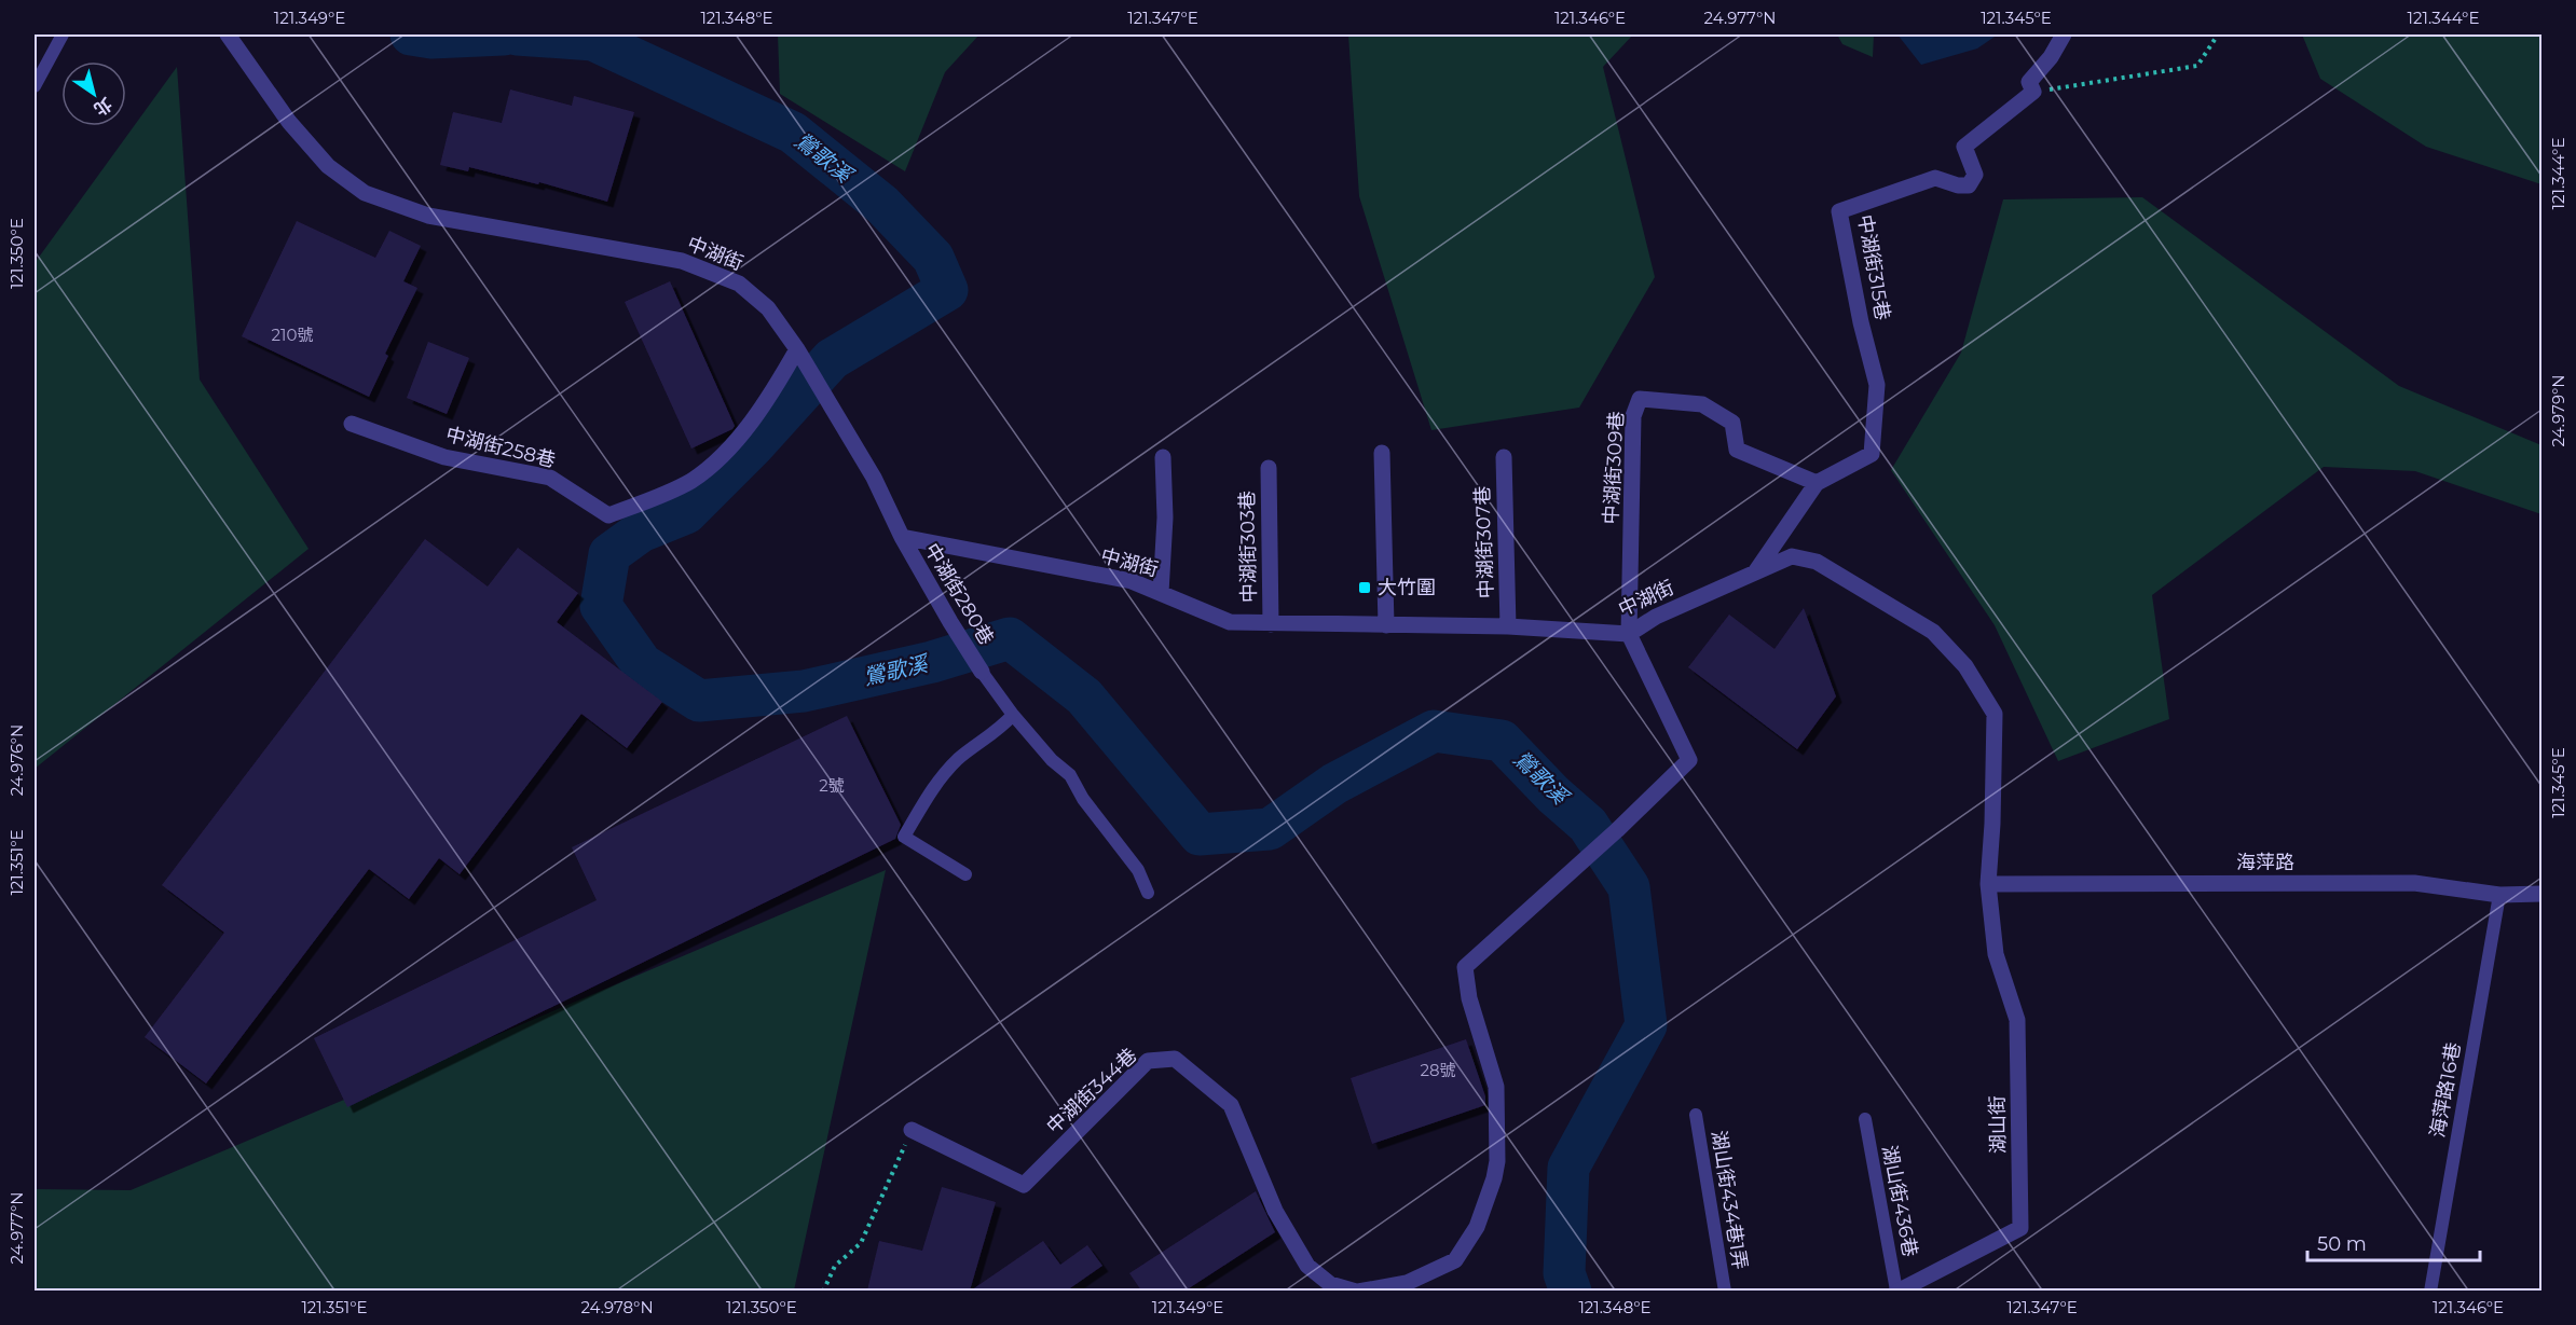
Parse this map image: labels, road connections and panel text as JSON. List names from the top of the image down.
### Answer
{
  "streets": {
    "street": [
      "中湖街",
      "中湖街315巷",
      "中湖街258巷",
      "中湖街309巷",
      "中湖街307巷",
      "中湖街303巷",
      "中湖街280巷",
      "海萍路",
      "中湖街344巷",
      "湖山街"
    ],
    "lane": ["海萍路16巷", "湖山街434巷1弄", "湖山街436巷"]
  },
  "crossings": [
    ["中湖街", "中湖街315巷"],
    ["中湖街", "中湖街258巷"],
    ["中湖街", "中湖街309巷"],
    ["中湖街", "中湖街307巷"],
    ["中湖街", "中湖街303巷"],
    ["中湖街", "中湖街280巷"],
    ["中湖街", "海萍路"],
    ["中湖街", "中湖街344巷"],
    ["中湖街", "湖山街"],
    ["中湖街315巷", "中湖街309巷"],
    ["中湖街309巷", "中湖街344巷"],
    ["海萍路", "海萍路16巷"],
    ["海萍路", "湖山街"],
    ["湖山街", "湖山街436巷"]
  ],
  "water": ["鶯歌溪"],
  "places": {
    "transit": ["大竹圍"]
  },
  "house_numbers": ["210號", "2號", "28號"],
  "scale_bar": "50 m",
  "north": "bottom right",
  "coordinates": [
    "121.349°E",
    "121.348°E",
    "121.347°E",
    "121.346°E",
    "24.977°N",
    "121.345°E",
    "121.344°E",
    "121.350°E",
    "24.979°N",
    "24.976°N",
    "121.351°E",
    "24.978°N"
  ]
}
